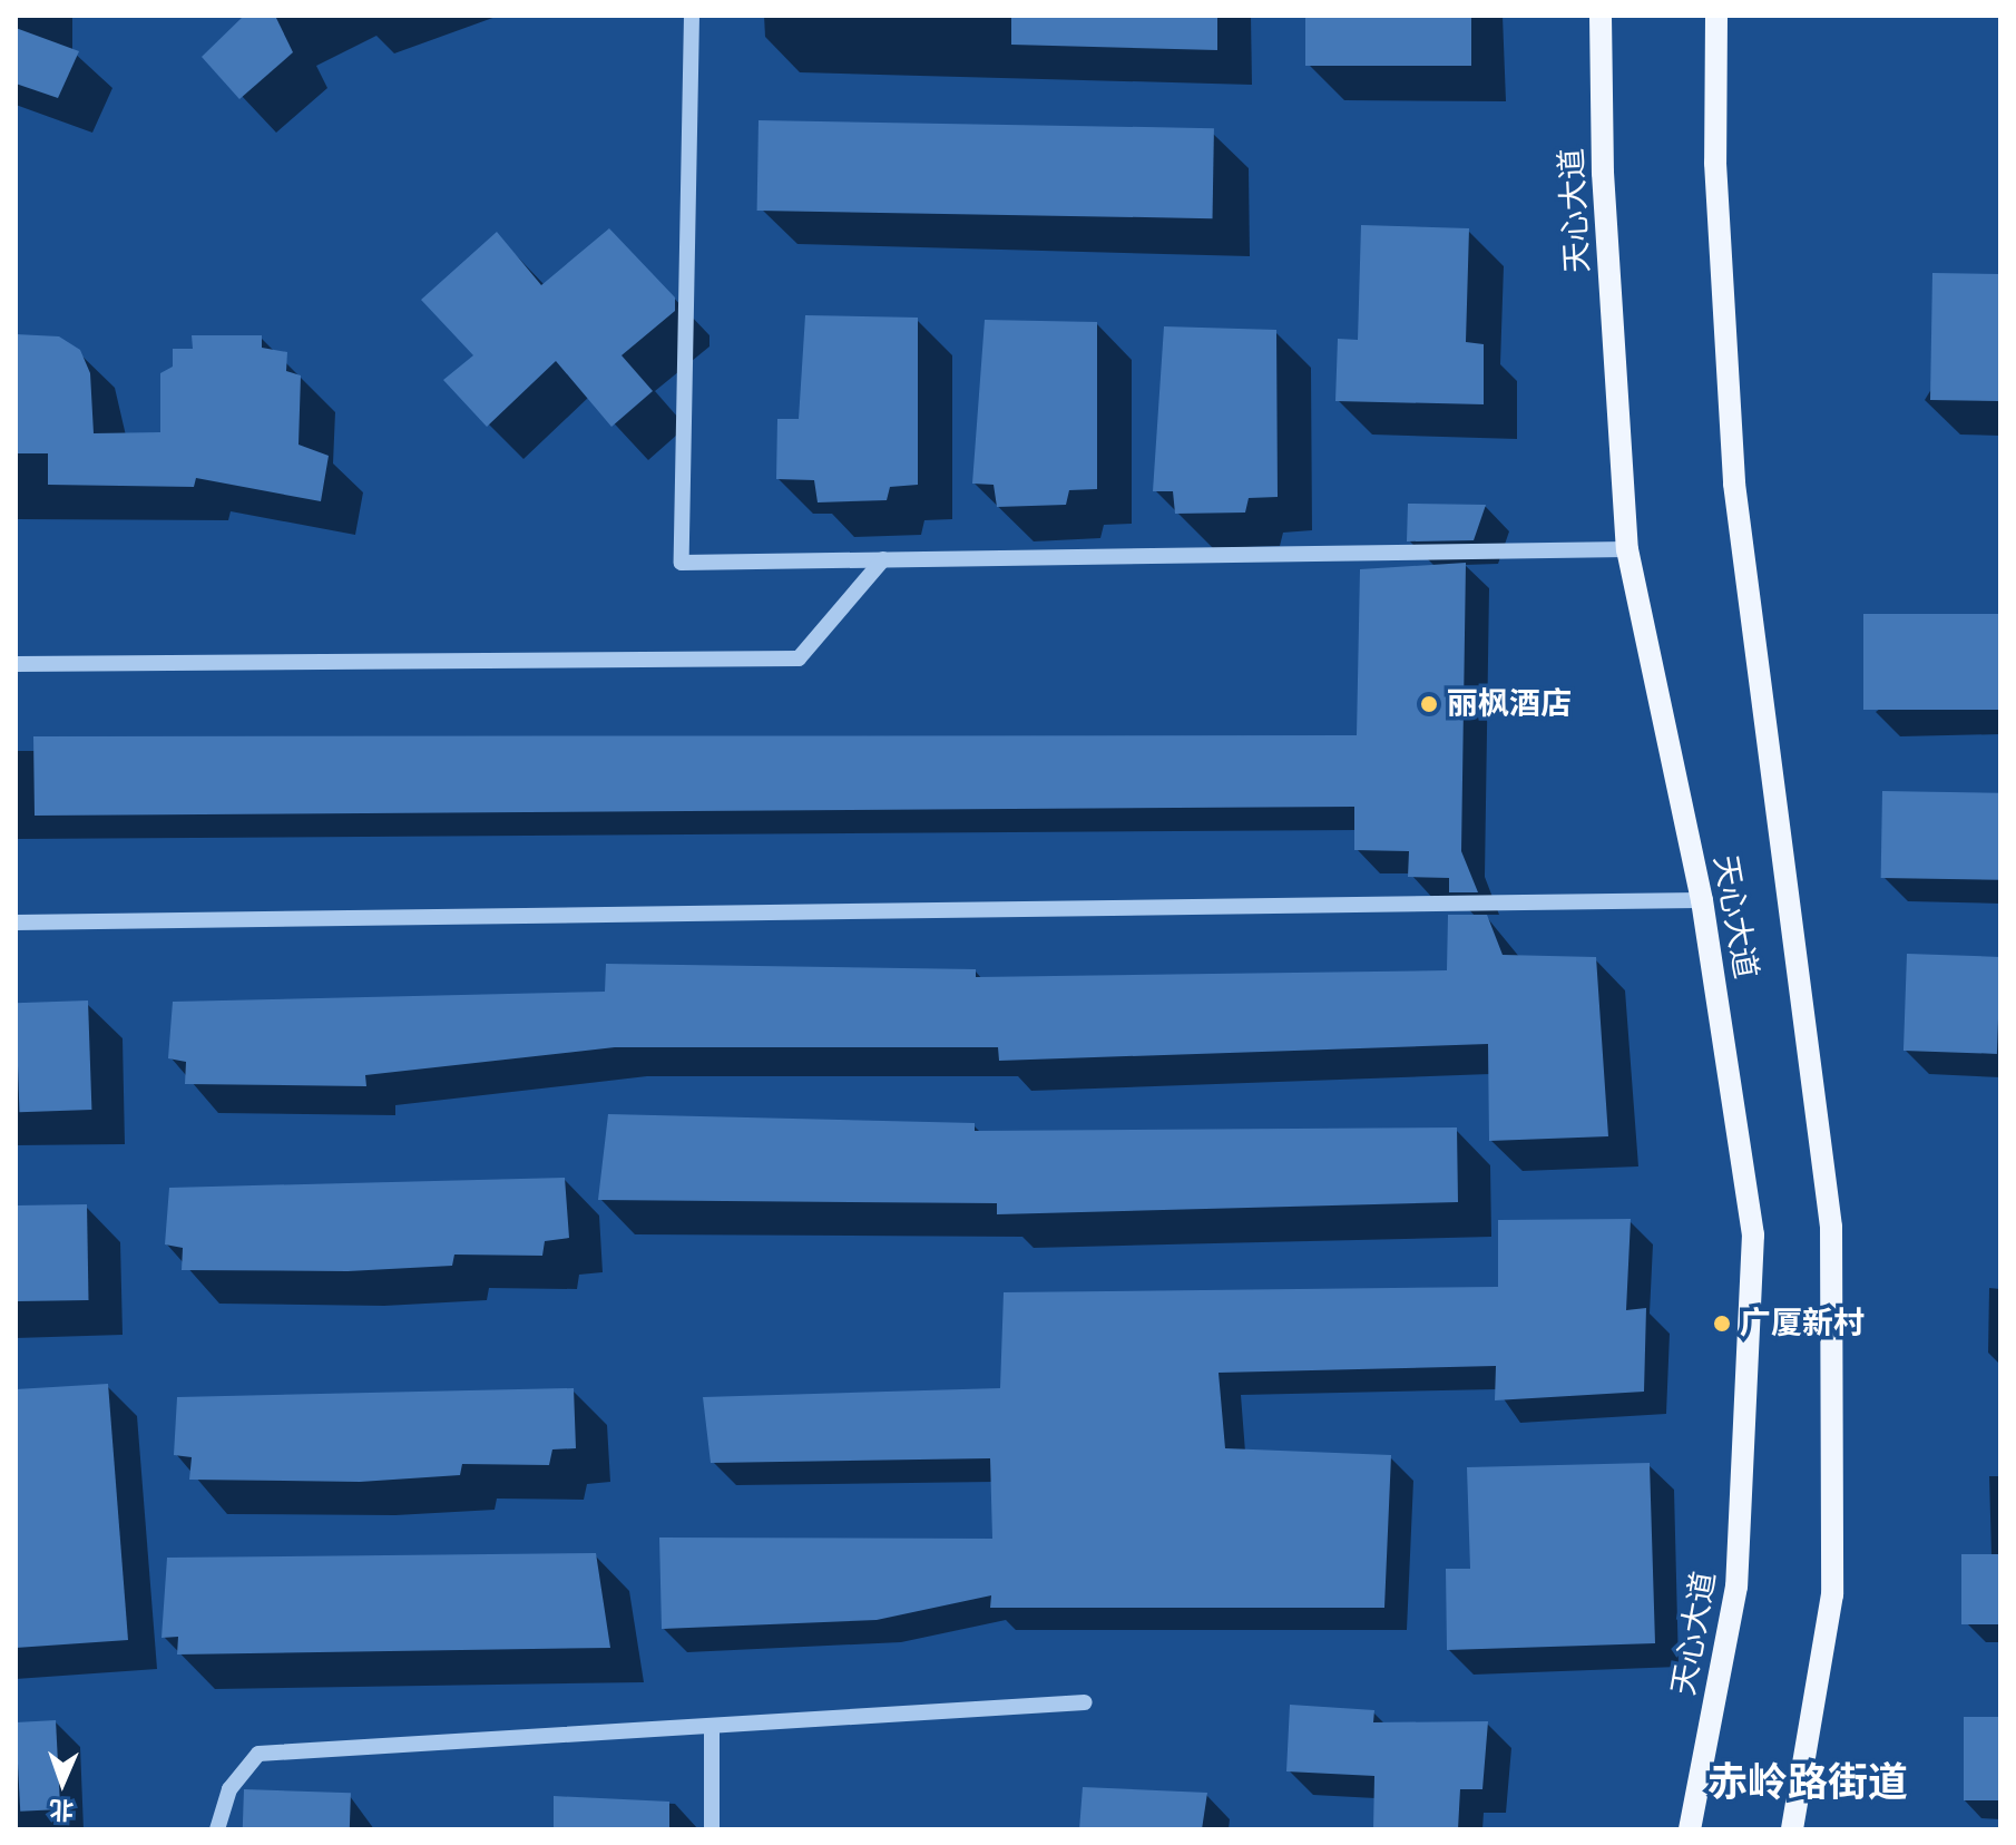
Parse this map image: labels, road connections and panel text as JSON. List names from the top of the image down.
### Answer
{
  "streets": {
    "main road": ["天心大道"]
  },
  "districts": ["赤岭路街道"],
  "places": ["丽枫酒店", "广厦新村"],
  "north": "bottom"
}
